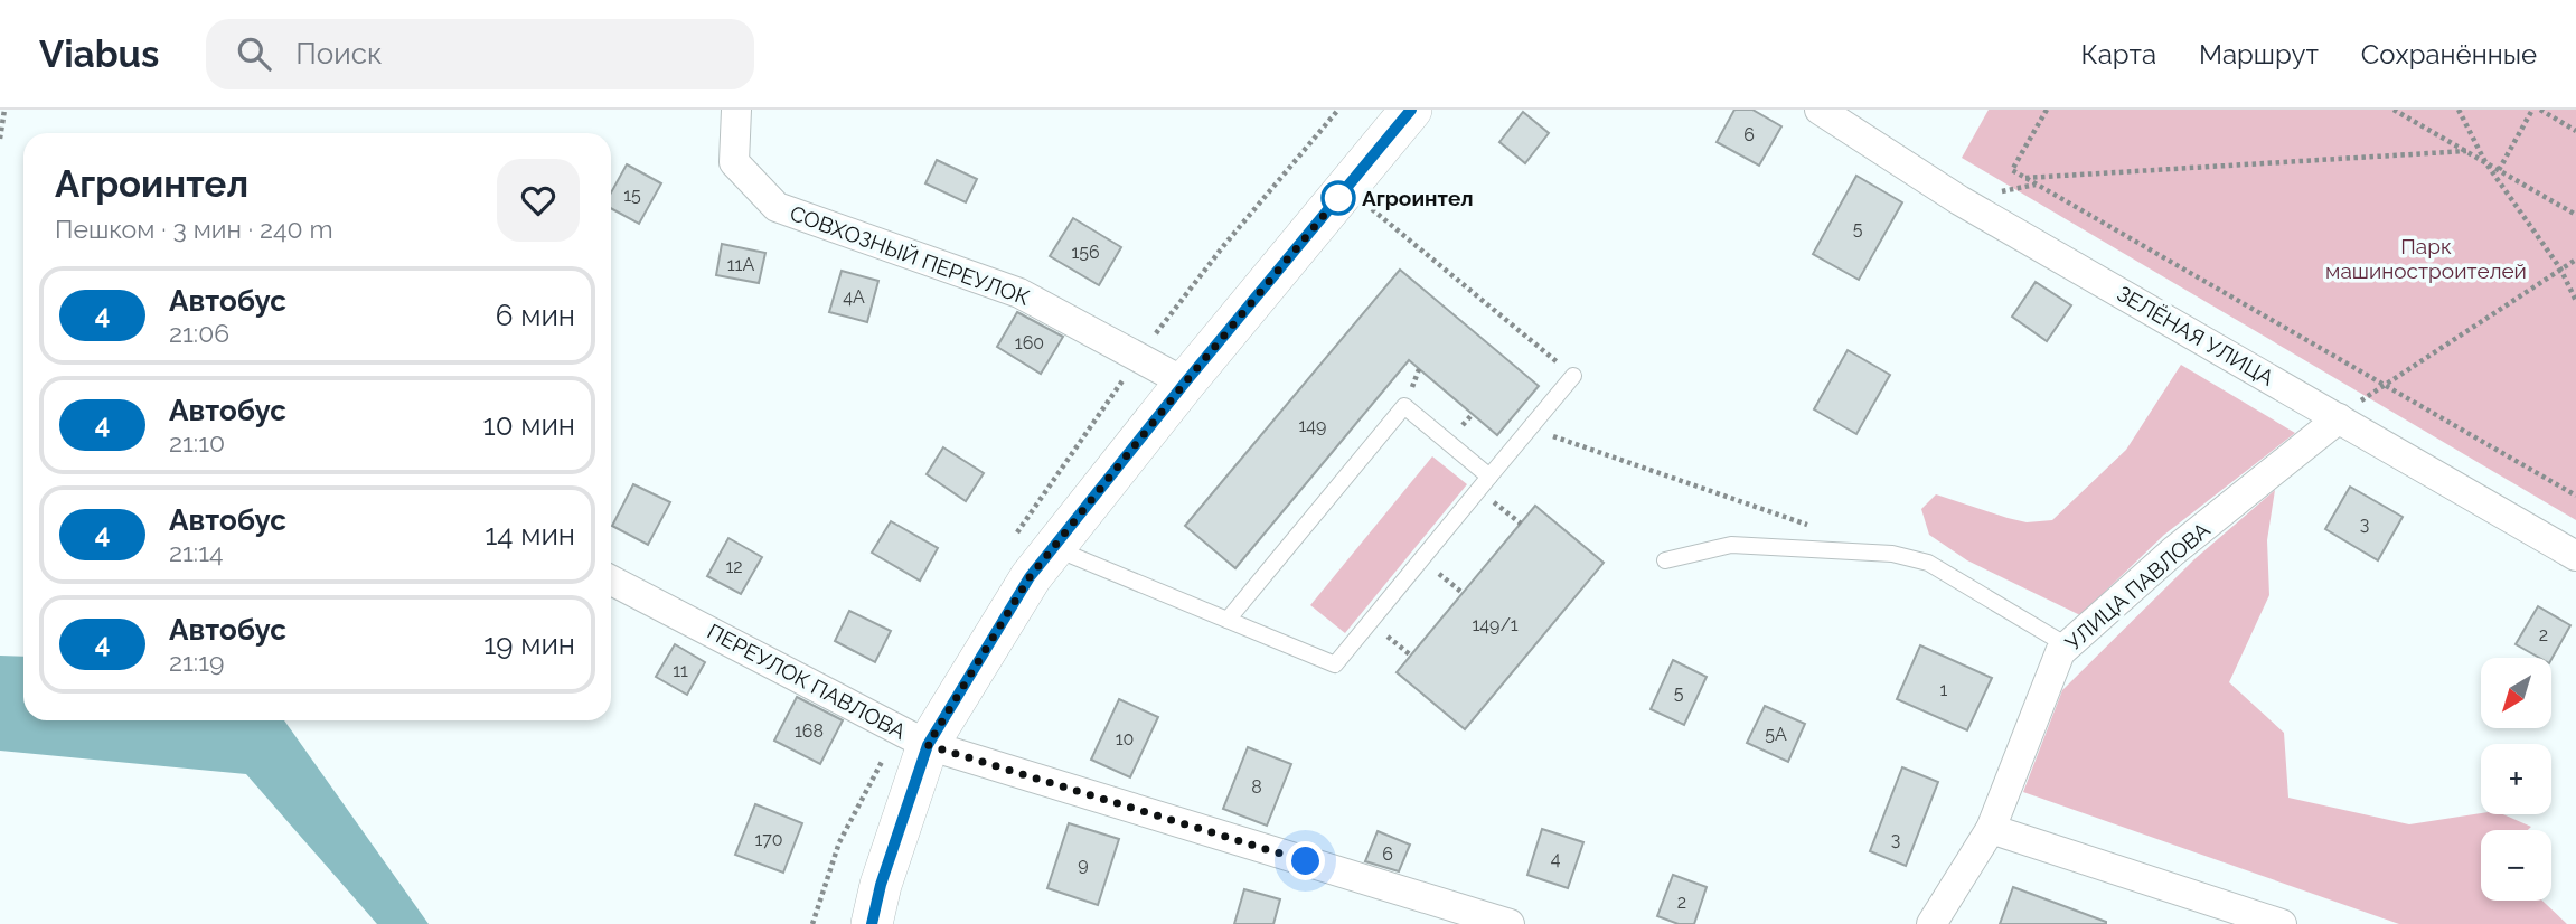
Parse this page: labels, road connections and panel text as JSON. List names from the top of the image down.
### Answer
{
  "streets": {
    "street": [
      "СОВХОЗНЫЙ ПЕРЕУЛОК",
      "ЗЕЛЁНАЯ УЛИЦА",
      "УЛИЦА ПАВЛОВА",
      "ПЕРЕУЛОК ПАВЛОВА"
    ]
  },
  "crossings": [
    ["ЗЕЛЁНАЯ УЛИЦА", "УЛИЦА ПАВЛОВА"]
  ],
  "parks": ["Парк машиностроителей"],
  "places": ["Агроинтел"],
  "lines": ["bus line 4"],
  "house_numbers": [
    "6",
    "15",
    "5",
    "156",
    "11А",
    "4А",
    "160",
    "149",
    "3",
    "12",
    "149/1",
    "2",
    "11",
    "1",
    "5",
    "168",
    "5А",
    "10",
    "8",
    "170",
    "3",
    "6",
    "4",
    "9",
    "2"
  ],
  "north": "bottom left",
  "page": {
    "header": "Viabus",
    "search": "Поиск",
    "nav": ["Карта", "Маршрут", "Сохранённые"],
    "heading": ["Агроинтел", "Пешком · 3 мин · 240 m"],
    "list": [
      {
        "mark": "4",
        "name": "Автобус",
        "note": "21:06",
        "value": "6 мин"
      },
      {
        "mark": "4",
        "name": "Автобус",
        "note": "21:10",
        "value": "10 мин"
      },
      {
        "mark": "4",
        "name": "Автобус",
        "note": "21:14",
        "value": "14 мин"
      },
      {
        "mark": "4",
        "name": "Автобус",
        "note": "21:19",
        "value": "19 мин"
      }
    ],
    "map_buttons": ["+", "−"]
  }
}
